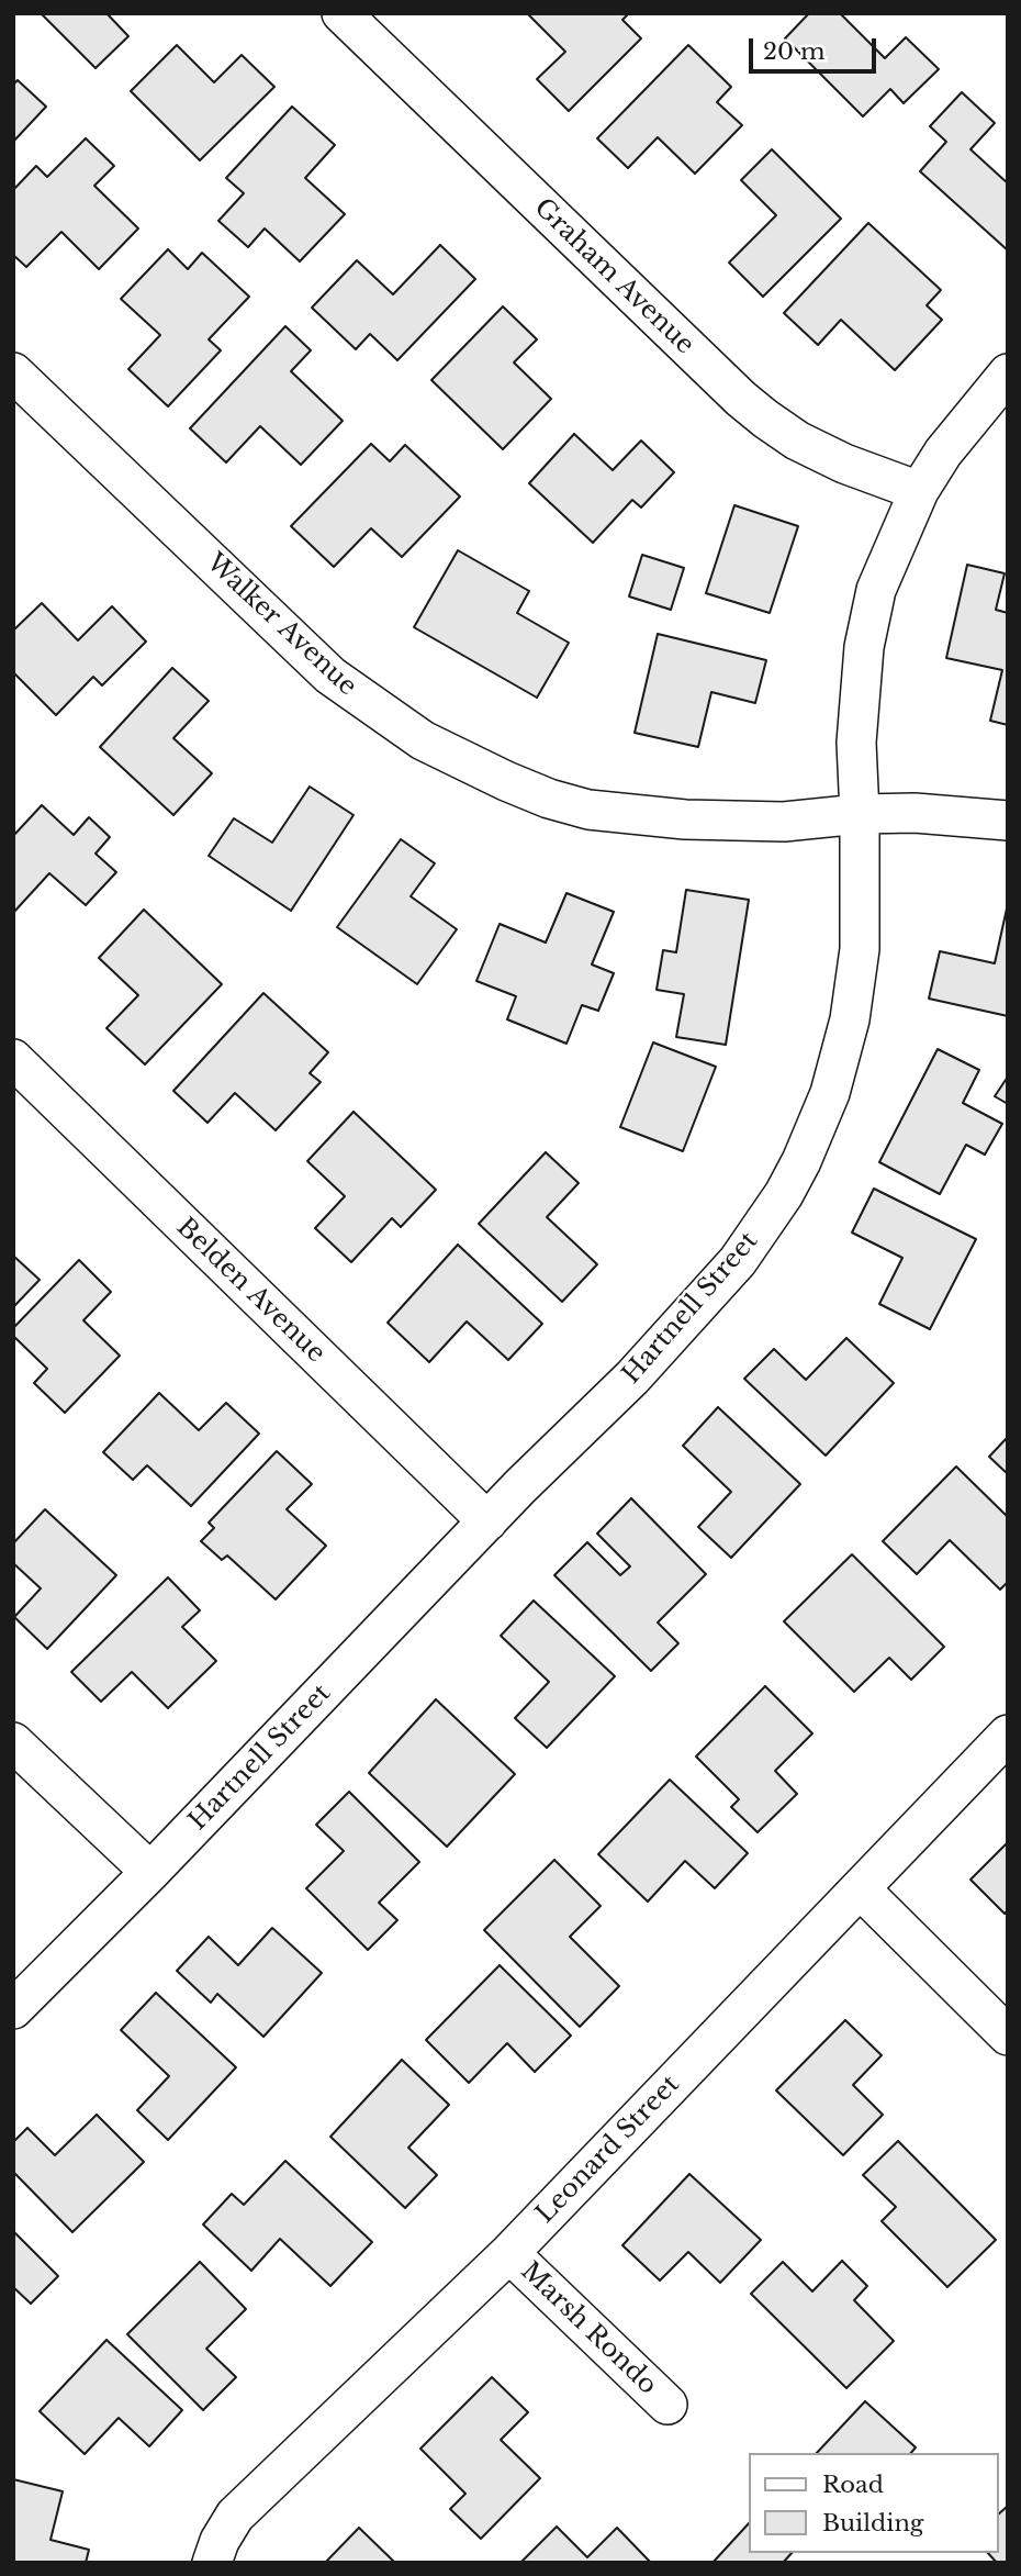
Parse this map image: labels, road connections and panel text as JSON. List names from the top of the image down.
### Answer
{
  "streets": {
    "street": [
      "Graham Avenue",
      "Walker Avenue",
      "Belden Avenue",
      "Hartnell Street",
      "Leonard Street",
      "Marsh Rondo"
    ]
  },
  "crossings": [
    ["Graham Avenue", "Hartnell Street"],
    ["Walker Avenue", "Hartnell Street"],
    ["Belden Avenue", "Hartnell Street"],
    ["Leonard Street", "Marsh Rondo"]
  ],
  "legend": ["Road", "Building"],
  "scale_bar": "20 m"
}
